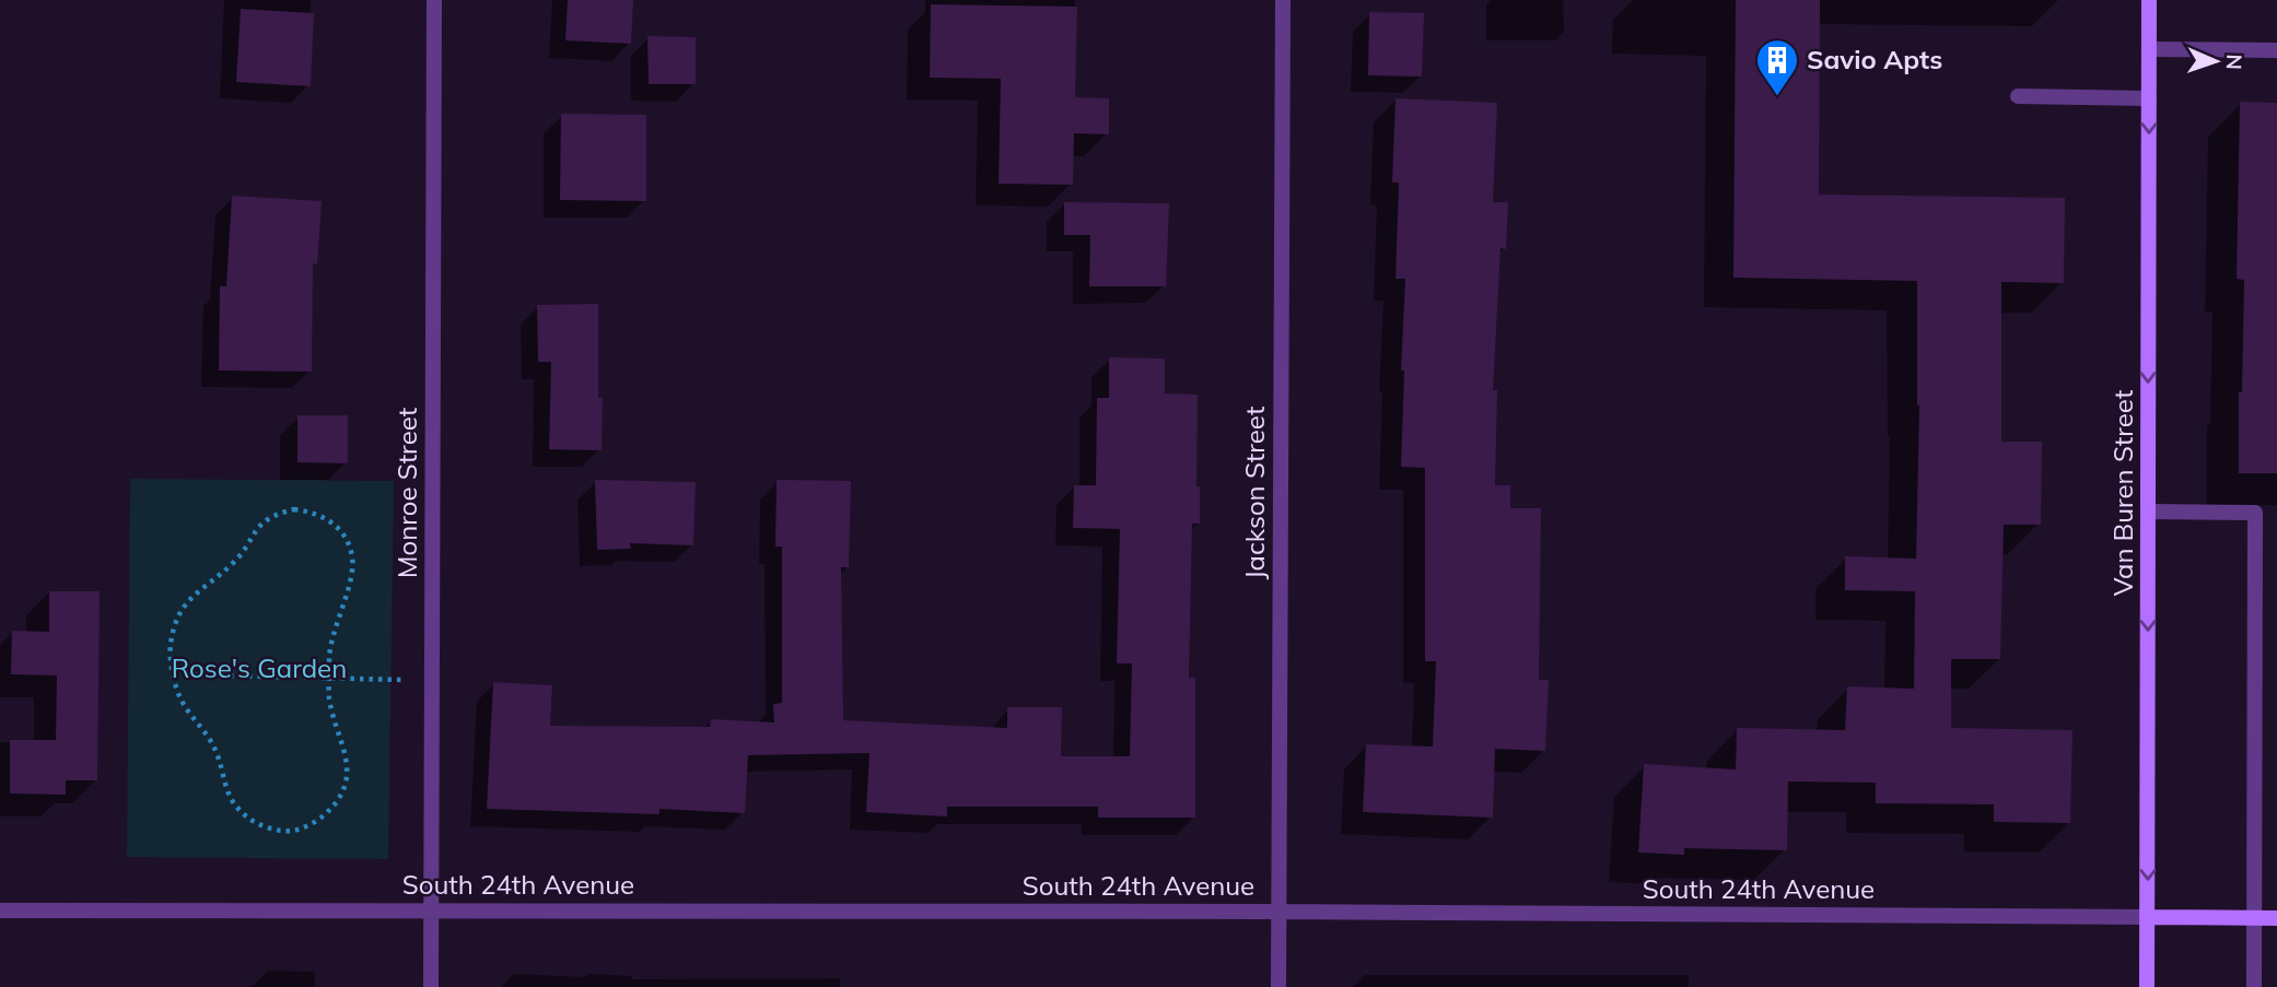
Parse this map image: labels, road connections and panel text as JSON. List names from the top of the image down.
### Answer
{
  "streets": {
    "main road": ["Van Buren Street", "South 24th Avenue"],
    "street": ["Monroe Street", "Jackson Street"]
  },
  "crossings": [
    ["Monroe Street", "South 24th Avenue"],
    ["Jackson Street", "South 24th Avenue"],
    ["Van Buren Street", "South 24th Avenue"]
  ],
  "one_way": ["Van Buren Street"],
  "parks": ["Rose's Garden"],
  "places": {
    "building": ["Savio Apts"]
  },
  "north": "right"
}
